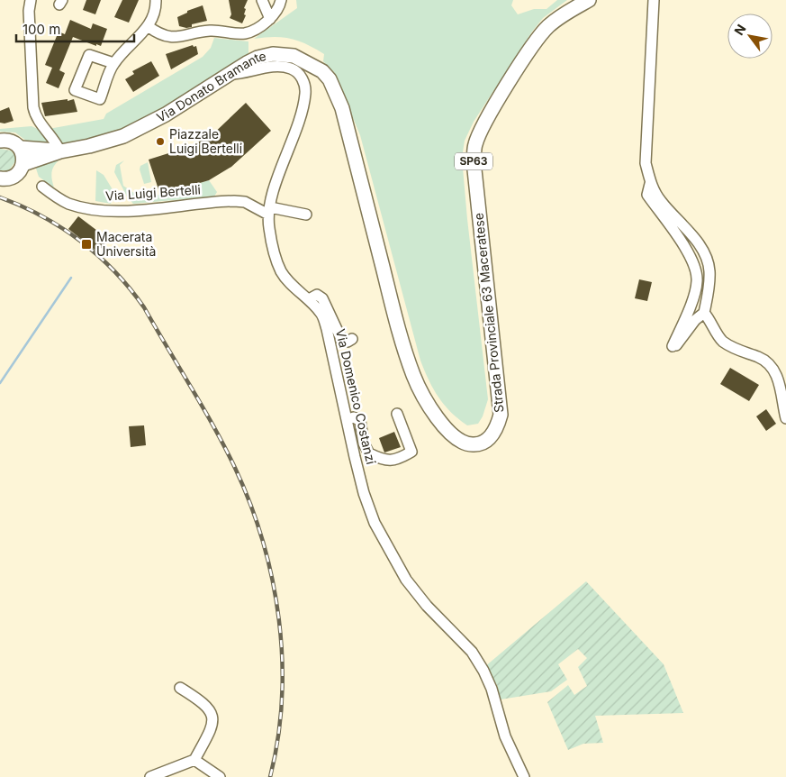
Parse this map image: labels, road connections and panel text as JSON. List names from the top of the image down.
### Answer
{
  "streets": {
    "main road": ["Via Donato Bramante", "SP63", "Strada Provinciale 63 Maceratese"],
    "street": ["Via Luigi Bertelli", "Via Domenico Costanzi"]
  },
  "crossings": [
    ["Via Donato Bramante", "Strada Provinciale 63 Maceratese"],
    ["Via Donato Bramante", "Via Domenico Costanzi"],
    ["Via Luigi Bertelli", "Via Domenico Costanzi"]
  ],
  "places": {
    "other": ["Piazzale Luigi Bertelli"],
    "transit": ["Macerata Università"]
  },
  "scale_bar": "100 m",
  "north": "top left"
}
